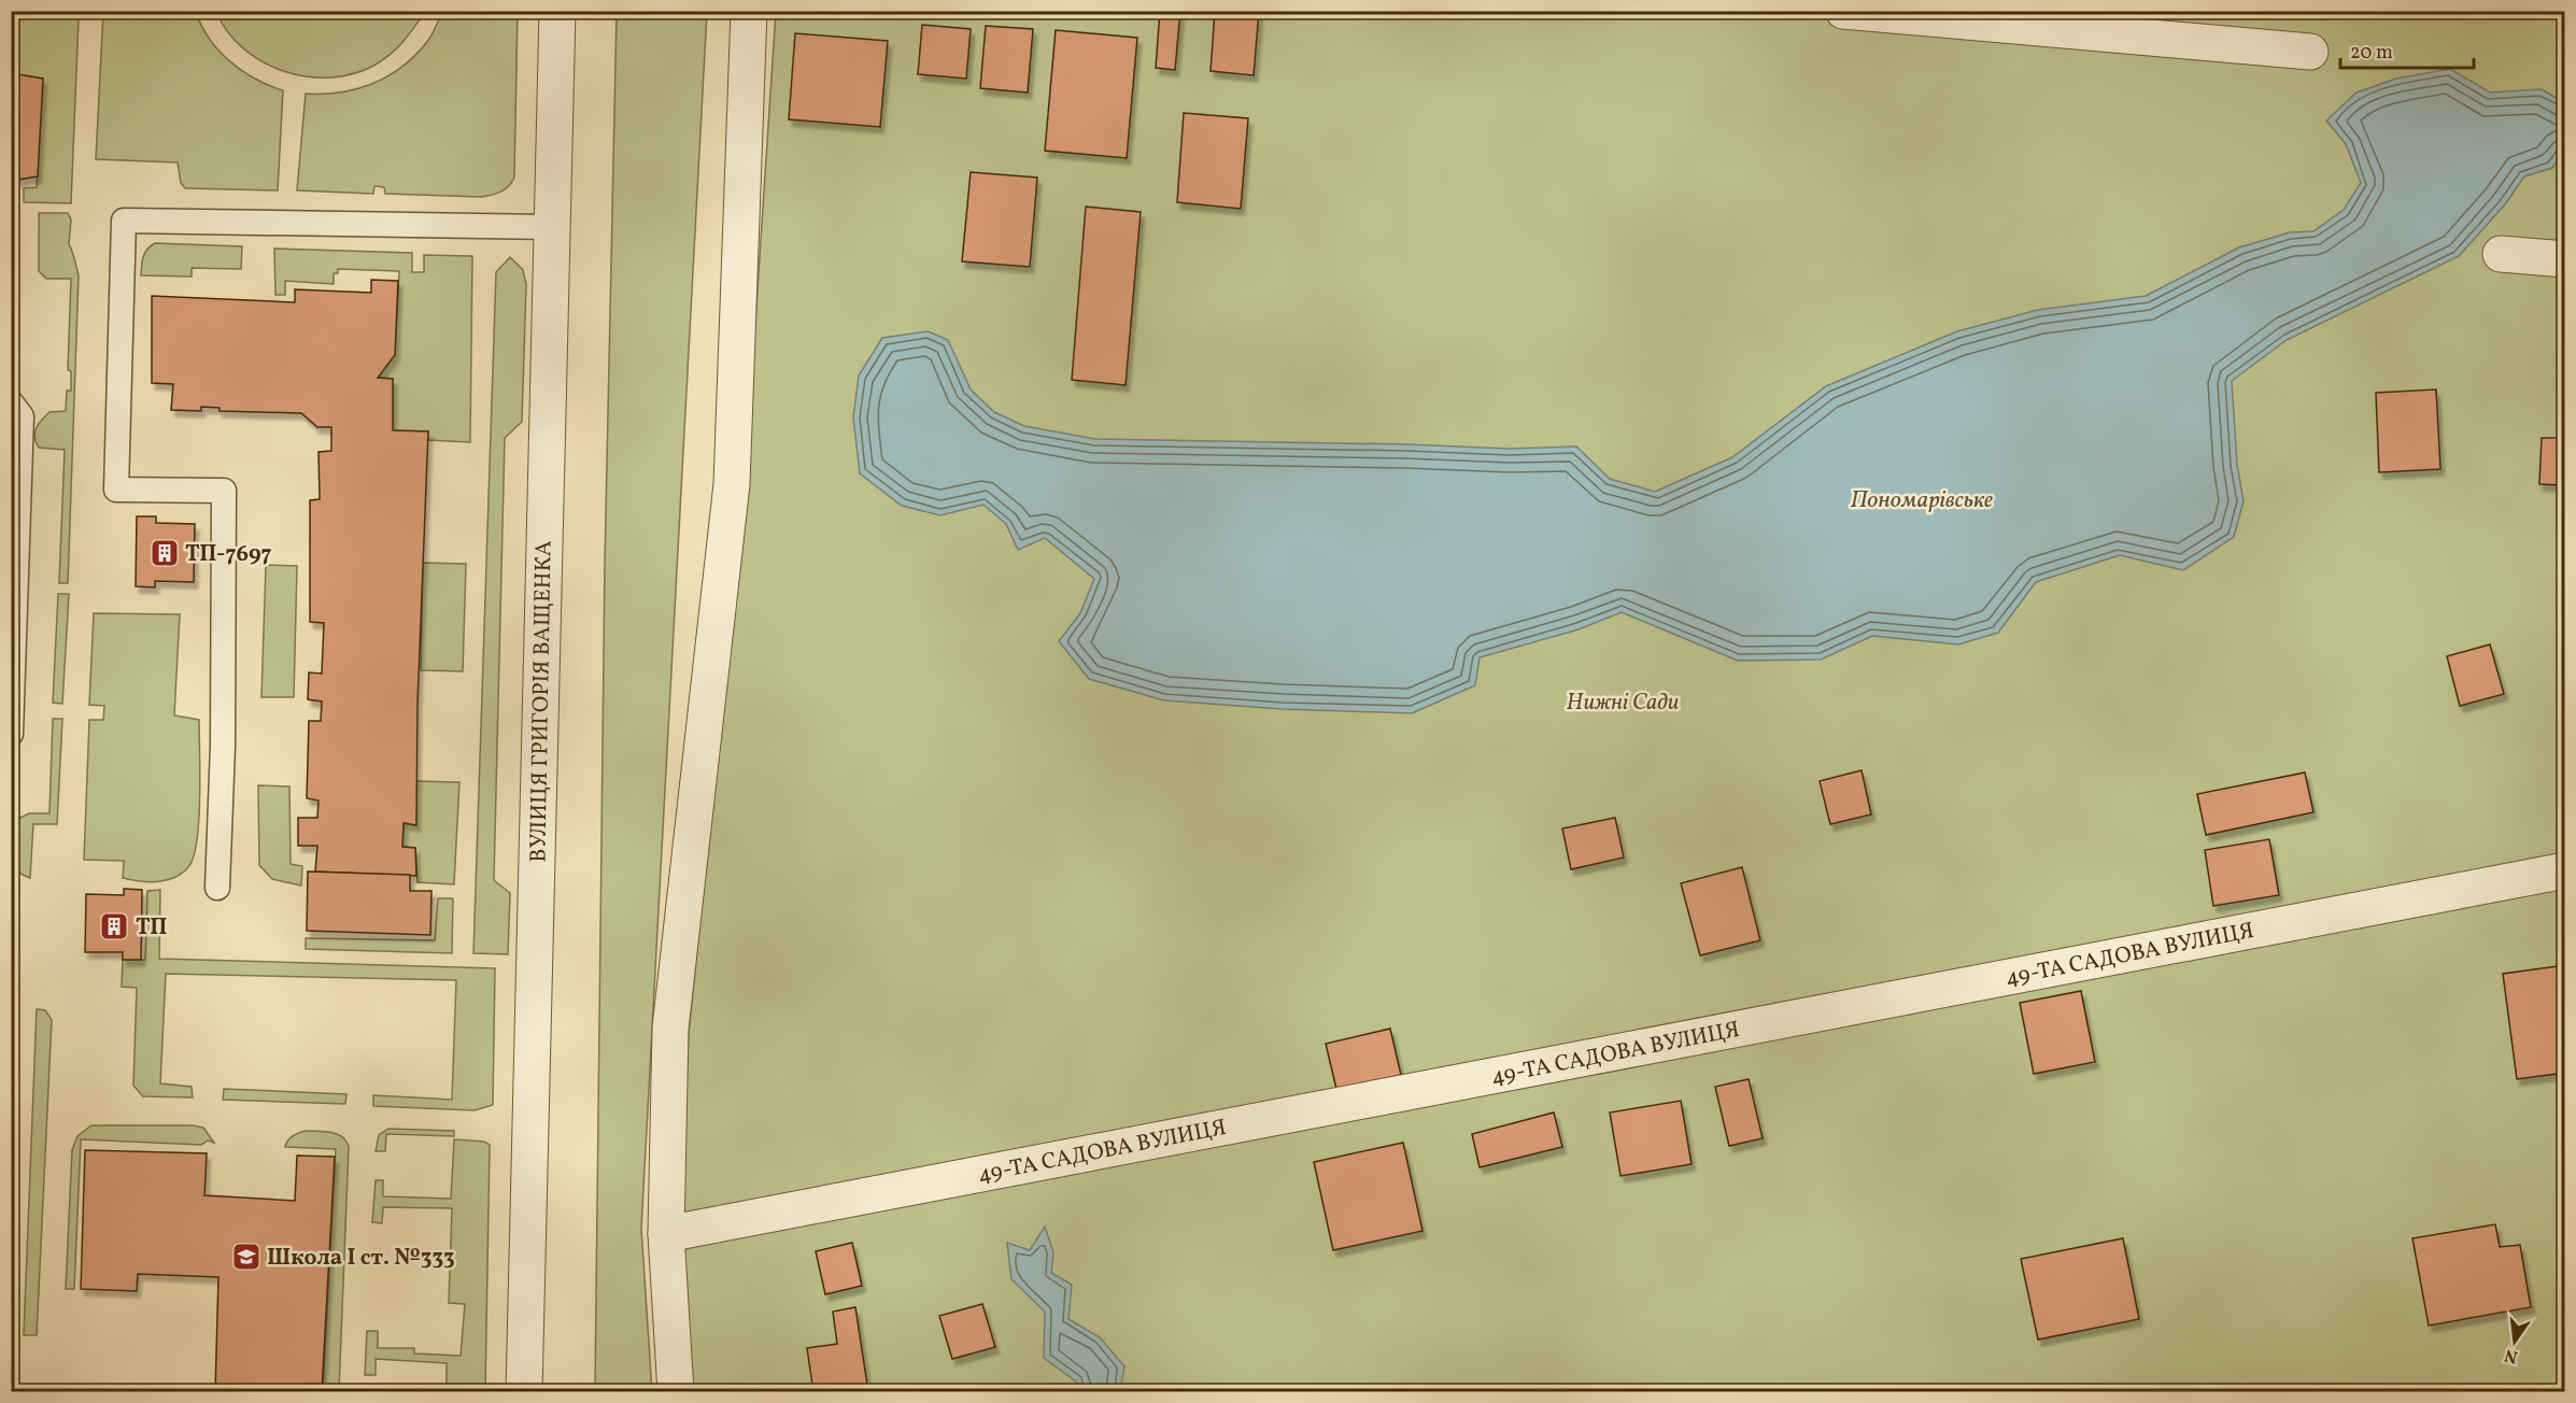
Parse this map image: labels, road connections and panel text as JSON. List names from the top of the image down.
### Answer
{
  "streets": {
    "street": ["ВУЛИЦЯ ГРИГОРІЯ ВАЩЕНКА", "49-ТА САДОВА ВУЛИЦЯ"]
  },
  "water": ["Пономарівське"],
  "parks": ["Нижні Сади"],
  "places": {
    "building": ["ТП-7697", "ТП"],
    "school or university": ["Школа І ст. №333"]
  },
  "scale_bar": "20 m",
  "north": "bottom"
}
